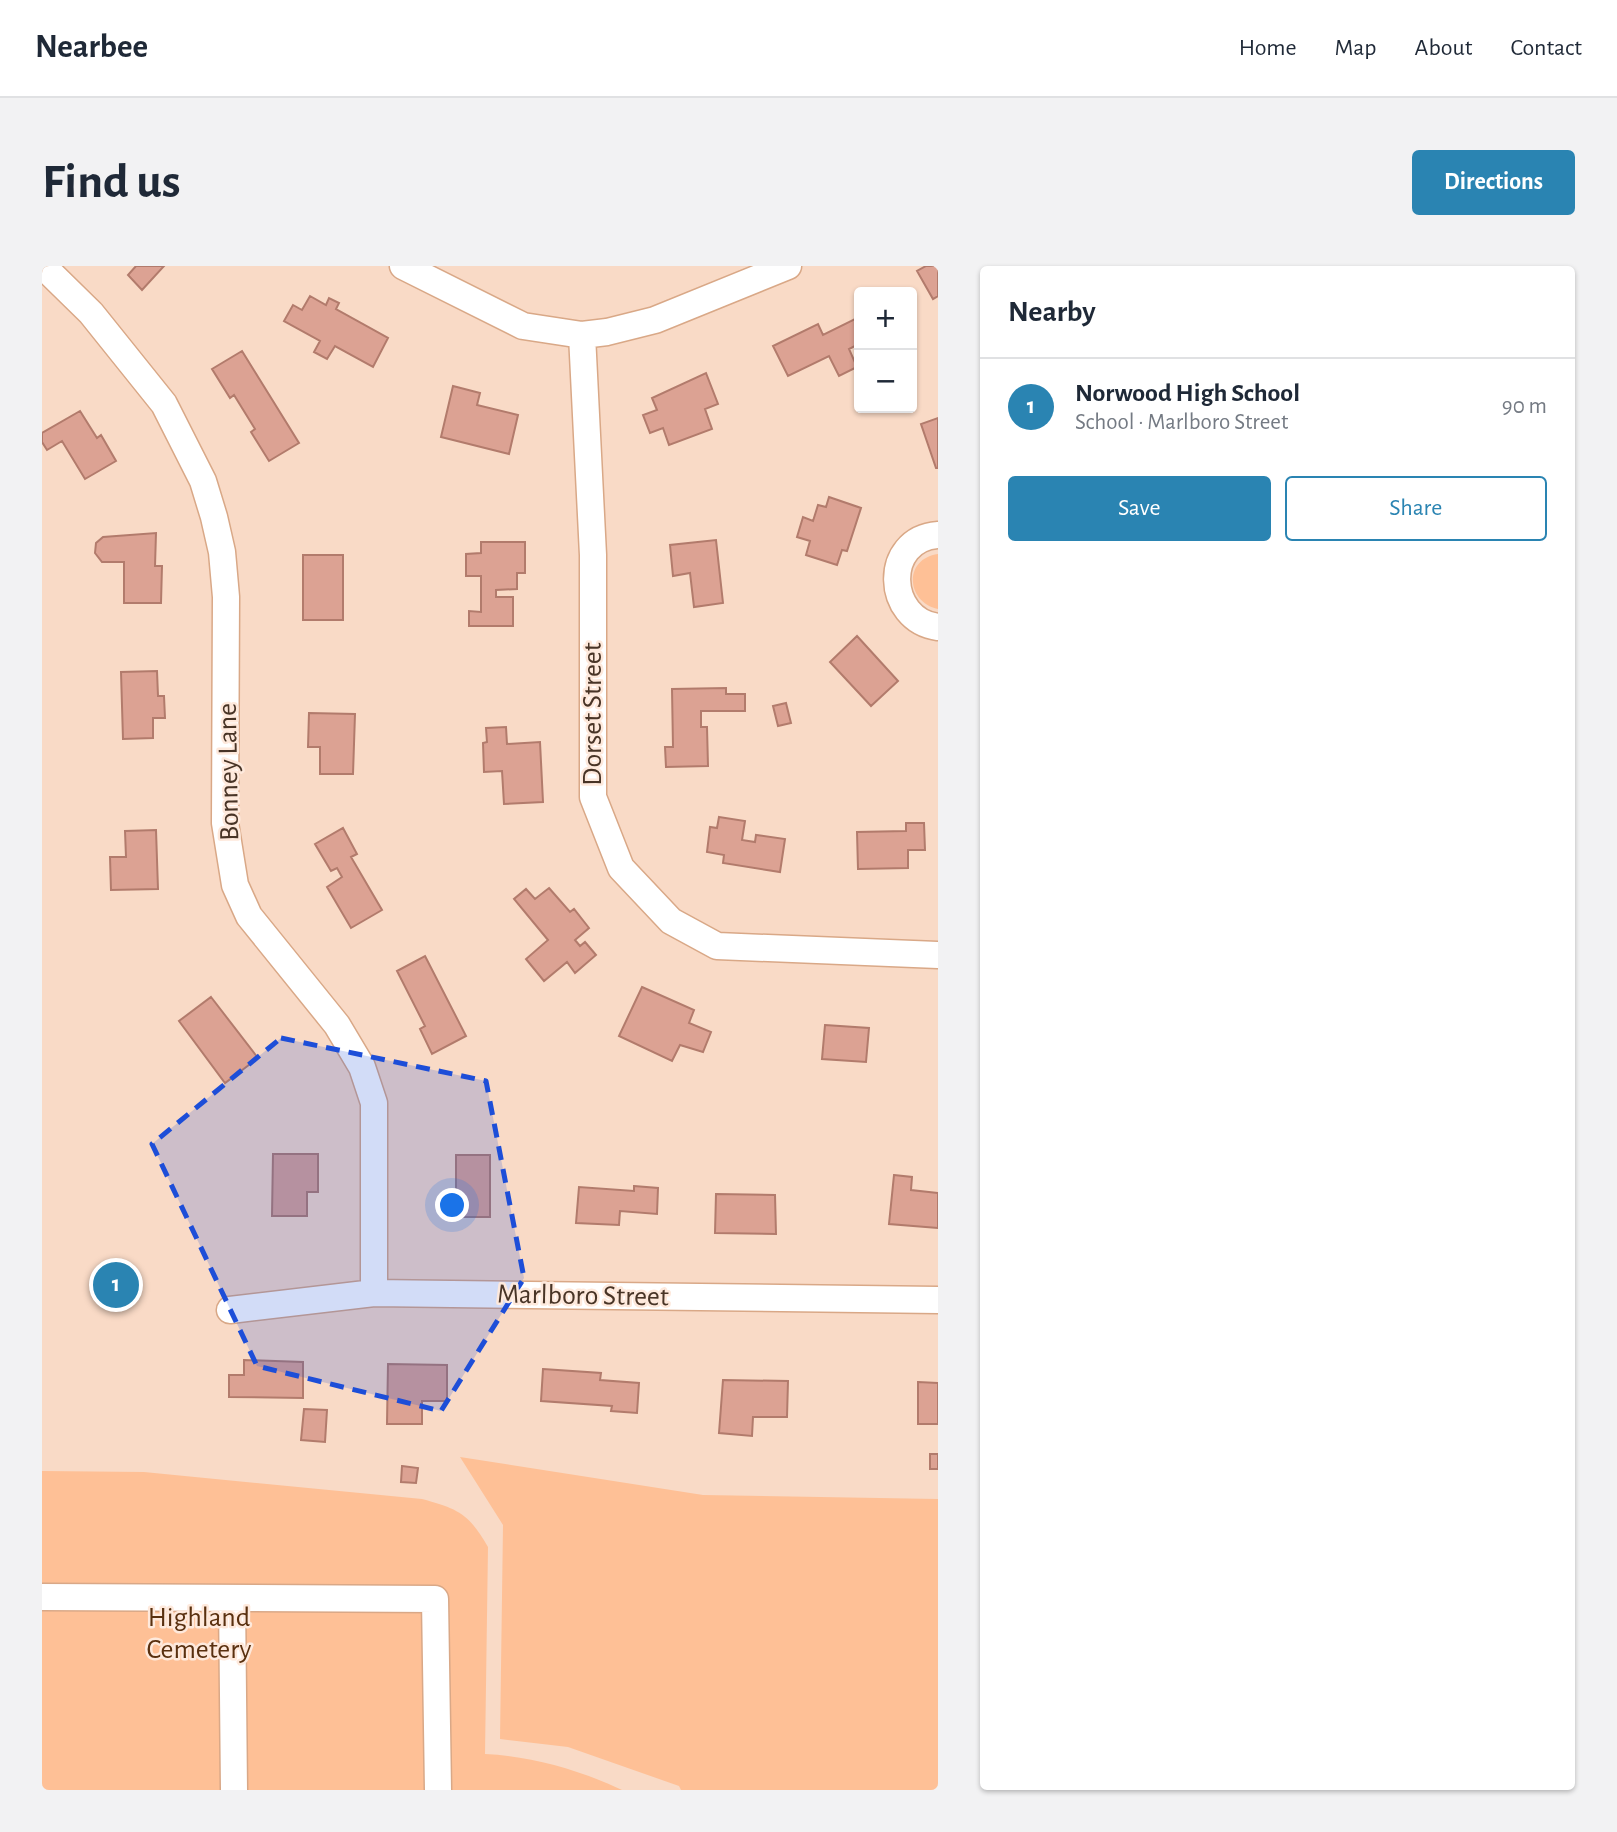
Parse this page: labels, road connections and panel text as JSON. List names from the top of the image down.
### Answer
{
  "streets": {
    "street": ["Dorset Street", "Bonney Lane", "Marlboro Street"]
  },
  "crossings": [
    ["Bonney Lane", "Marlboro Street"]
  ],
  "parks": ["Highland Cemetery"],
  "page": {
    "header": "Nearbee",
    "nav": [
      "Home",
      "Map",
      "About",
      "Contact"
    ],
    "buttons": [
      "Directions",
      ["Save", "Share"]
    ],
    "title": "Find us",
    "heading": "Nearby",
    "map_buttons": ["+", "−"],
    "list": [
      {
        "mark": "1",
        "name": "Norwood High School",
        "note": "School · Marlboro Street",
        "value": "90 m"
      }
    ],
    "pins": "1"
  }
}
